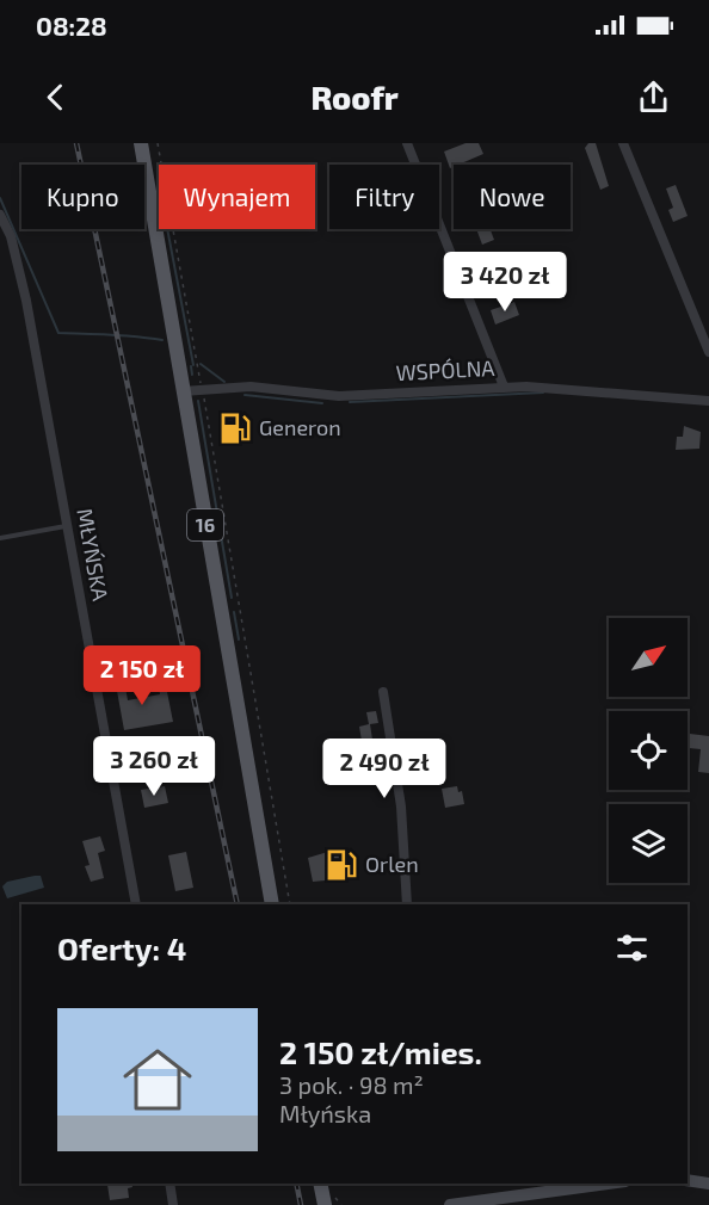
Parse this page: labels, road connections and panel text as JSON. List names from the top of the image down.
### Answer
{
  "streets": {
    "main road": ["16"],
    "street": ["WSPÓLNA", "MŁYŃSKA"]
  },
  "crossings": [
    ["WSPÓLNA", "16"]
  ],
  "places": {
    "fuel station": ["Generon", "Orlen"]
  },
  "north": "top right",
  "page": {
    "status": "08:28",
    "header": "Roofr",
    "chip": [
      "Kupno",
      "Wynajem",
      "Filtry",
      "Nowe"
    ],
    "price": [
      "3 420 zł",
      "2 150 zł",
      "3 260 zł",
      "2 490 zł"
    ],
    "heading": "Oferty: 4",
    "list": [
      {
        "name": "2 150 zł/mies.",
        "note": "3 pok. · 98 m² · Młyńska"
      }
    ]
  }
}
